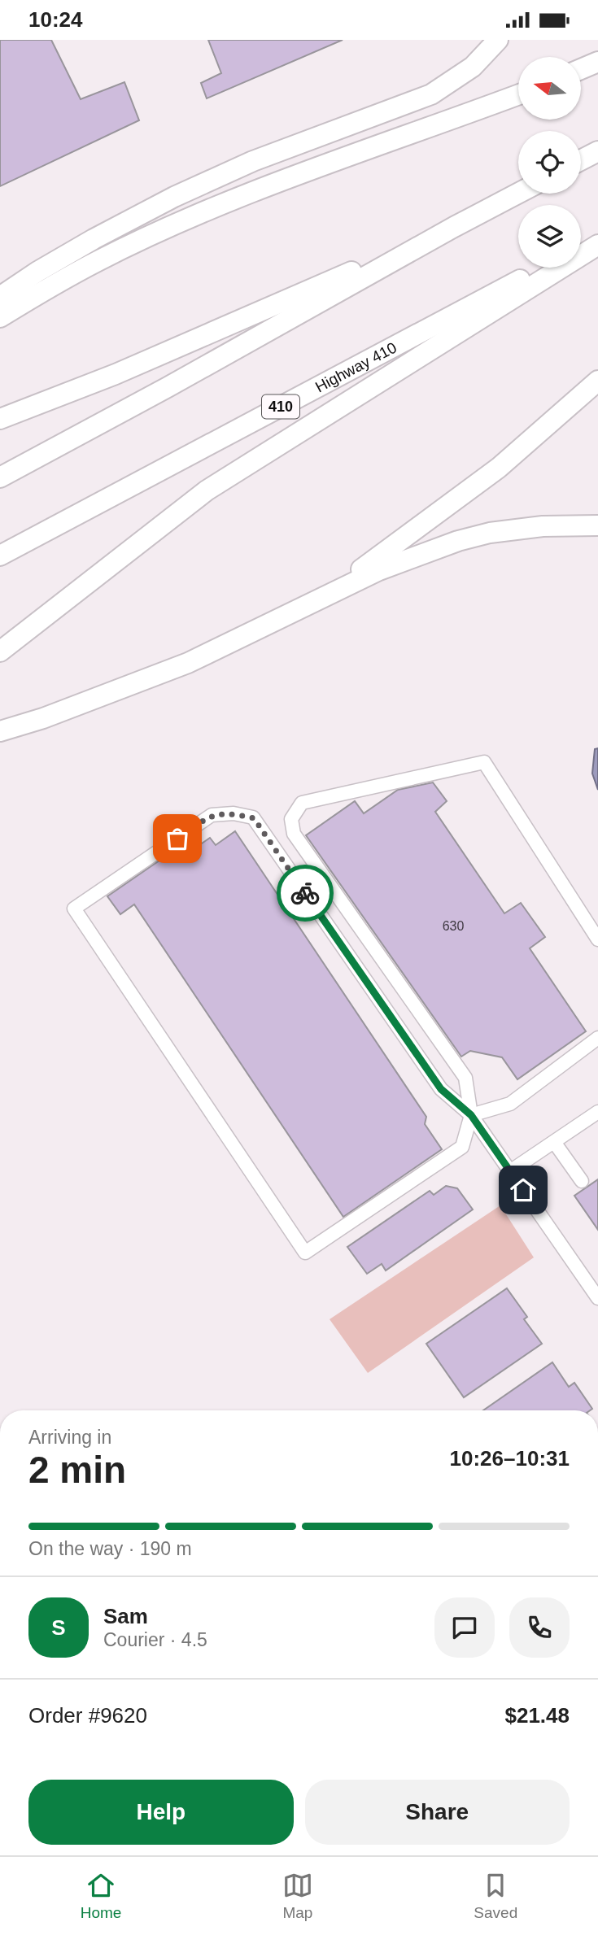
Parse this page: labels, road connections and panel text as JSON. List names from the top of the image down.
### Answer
{
  "streets": {
    "highway": ["Highway 410", "410"]
  },
  "house_numbers": ["630"],
  "north": "left",
  "page": {
    "status": "10:24",
    "heading": ["2 min", "Arriving in", "10:26–10:31"],
    "panel": [
      "Sam",
      "Courier · 4.5",
      "Order #9620",
      "$21.48"
    ],
    "bar": "On the way · 190 m",
    "round": "S",
    "buttons": ["Help", "Share"],
    "tabs": ["Home", "Map", "Saved"]
  }
}
